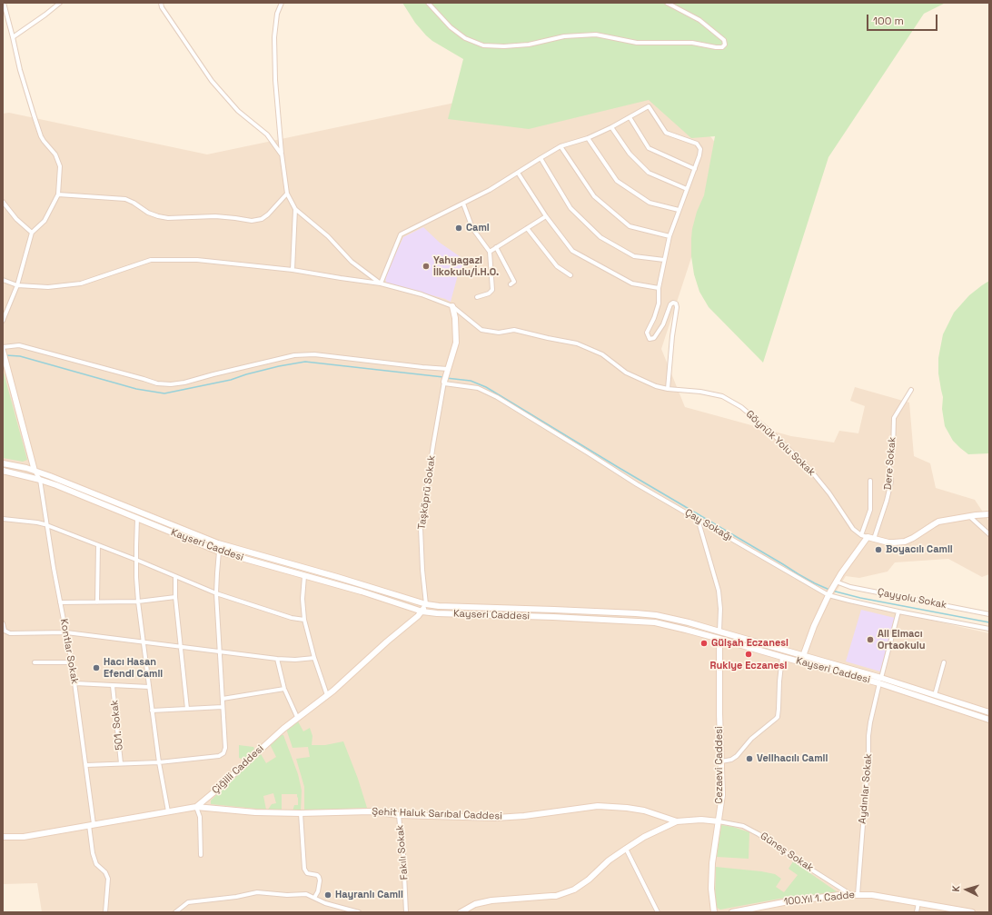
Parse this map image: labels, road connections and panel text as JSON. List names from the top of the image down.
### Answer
{
  "streets": {
    "main road": [
      "Kayseri Caddesi",
      "Cezaevi Caddesi",
      "Çiğilli Caddesi",
      "Şehit Haluk Sarıbal Caddesi",
      "100.Yıl 1. Cadde"
    ],
    "street": [
      "Göynük Yolu Sokak",
      "Dere Sokak",
      "Taşköprü Sokak",
      "Çay Sokağı",
      "Çayyolu Sokak",
      "Kontlar Sokak",
      "501. Sokak",
      "Aydınlar Sokak",
      "Fakılı Sokak",
      "Güneş Sokak"
    ]
  },
  "crossings": [
    ["Taşköprü Sokak", "Çay Sokağı"],
    ["Taşköprü Sokak", "Kayseri Caddesi"],
    ["Taşköprü Sokak", "Çiğilli Caddesi"],
    ["Kayseri Caddesi", "Kontlar Sokak"],
    ["Kayseri Caddesi", "Cezaevi Caddesi"],
    ["Kayseri Caddesi", "Çiğilli Caddesi"],
    ["Kayseri Caddesi", "Aydınlar Sokak"],
    ["Cezaevi Caddesi", "Şehit Haluk Sarıbal Caddesi"],
    ["Cezaevi Caddesi", "Güneş Sokak"],
    ["Çiğilli Caddesi", "Şehit Haluk Sarıbal Caddesi"],
    ["Aydınlar Sokak", "100.Yıl 1. Cadde"],
    ["Şehit Haluk Sarıbal Caddesi", "Fakılı Sokak"],
    ["Şehit Haluk Sarıbal Caddesi", "Güneş Sokak"],
    ["Güneş Sokak", "100.Yıl 1. Cadde"]
  ],
  "places": [
    "Cami",
    "Yahyagazi İlkokulu/İ.H.O.",
    "Boyacılı Camii",
    "Ali Elmacı Ortaokulu",
    "Gülşah Eczanesi",
    "Rukiye Eczanesi",
    "Hacı Hasan Efendi Camii",
    "Velihacılı Camii",
    "Hayranlı Camii"
  ],
  "scale_bar": "100 m",
  "north": "left"
}
